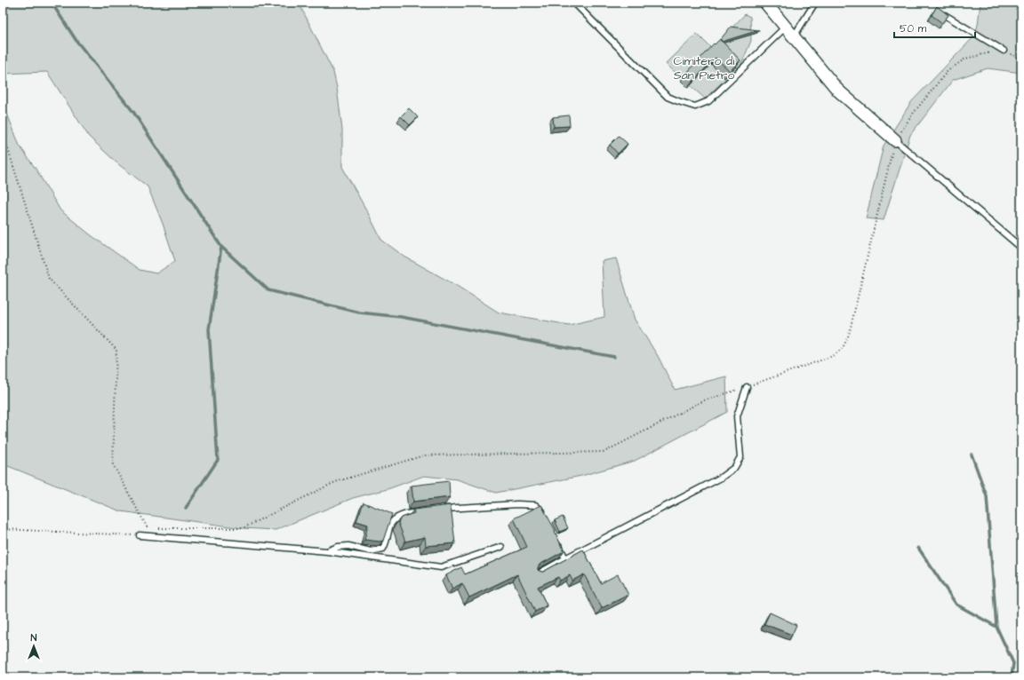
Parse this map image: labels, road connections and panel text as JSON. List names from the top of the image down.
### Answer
{
  "parks": ["Cimitero di San Pietro"],
  "scale_bar": "50 m",
  "north": "top"
}
